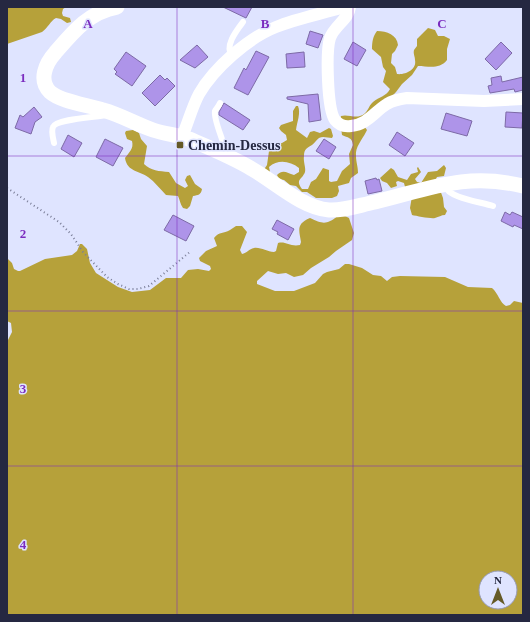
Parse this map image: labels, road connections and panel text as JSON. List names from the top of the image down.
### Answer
{
  "places": {
    "transit": ["Chemin-Dessus"]
  },
  "north": "top",
  "grid": {
    "columns": ["A", "B", "C"],
    "rows": [
      "1",
      "2",
      "3",
      "4"
    ]
  }
}
